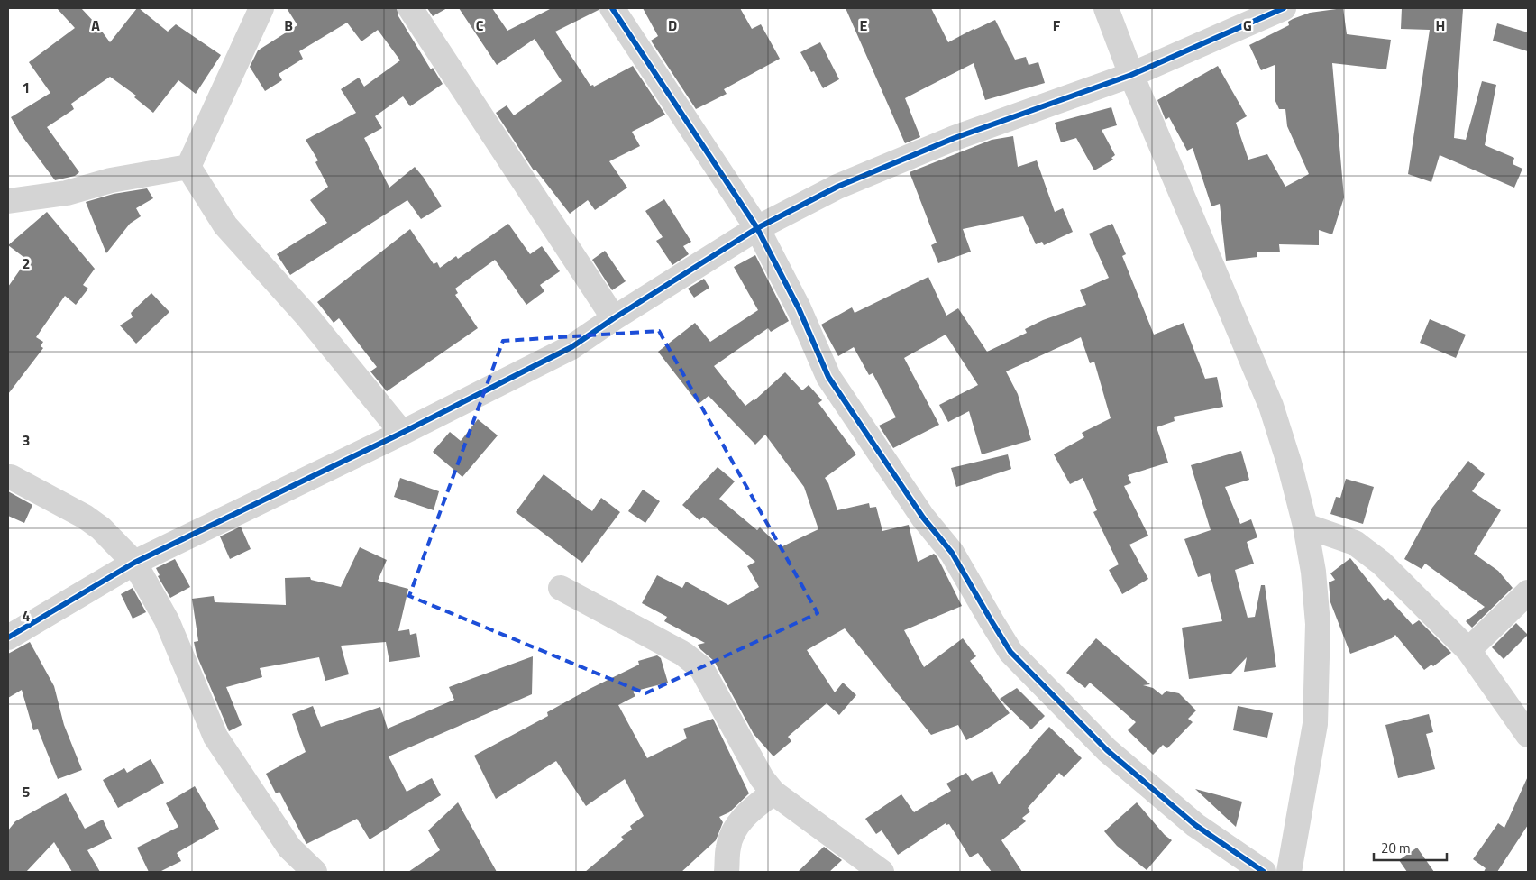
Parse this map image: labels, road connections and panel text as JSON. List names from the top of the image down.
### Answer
{
  "scale_bar": "20 m",
  "grid": {
    "columns": [
      "A",
      "B",
      "C",
      "D",
      "E",
      "F",
      "G",
      "H"
    ],
    "rows": [
      "1",
      "2",
      "3",
      "4",
      "5"
    ]
  }
}
